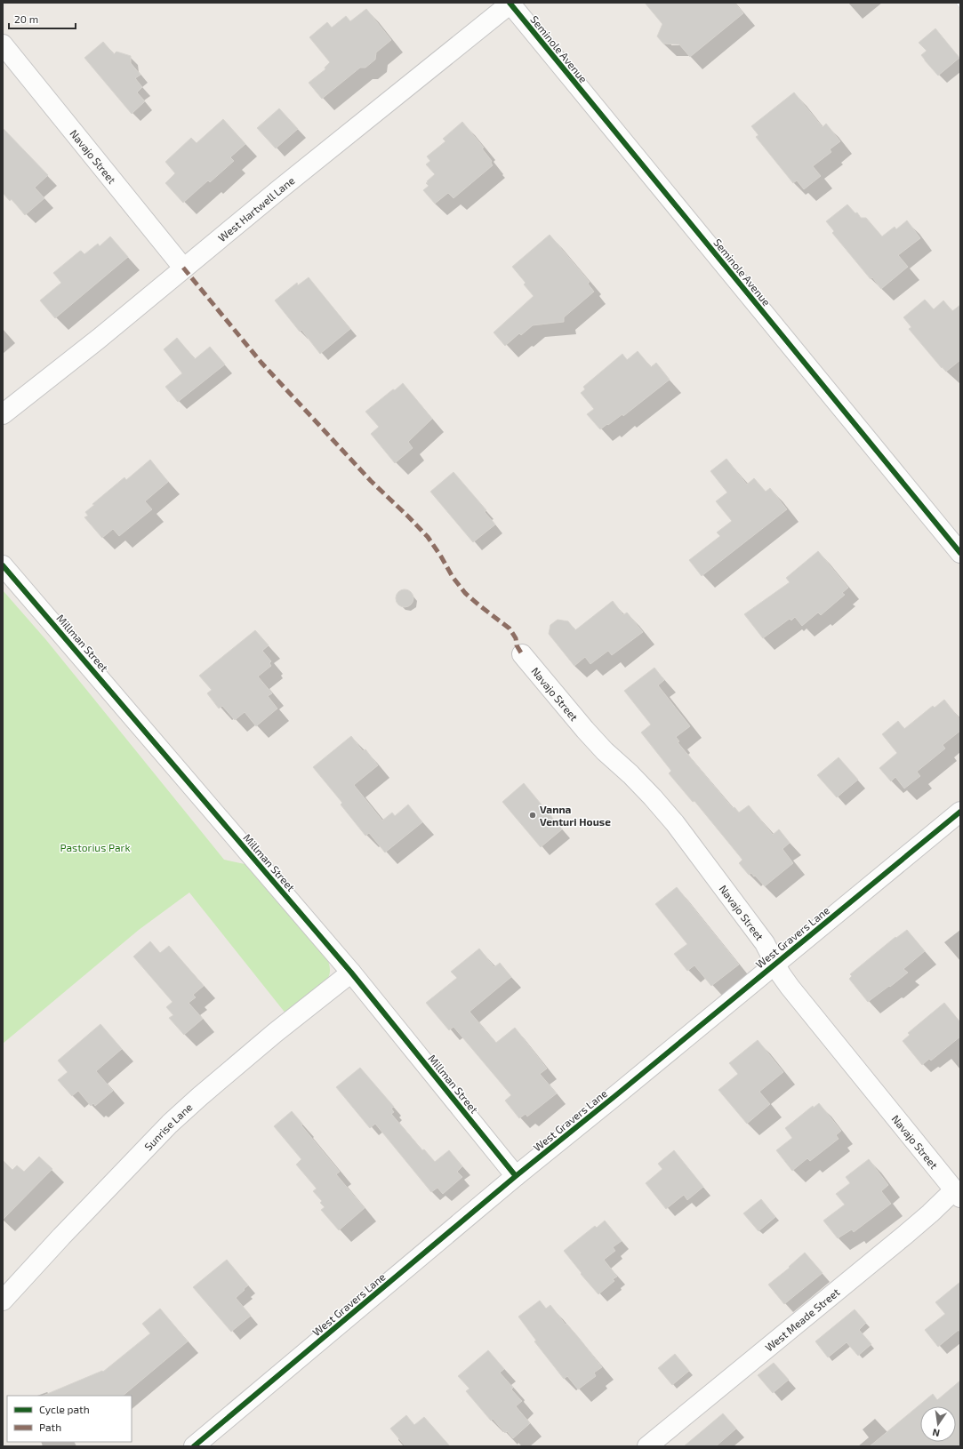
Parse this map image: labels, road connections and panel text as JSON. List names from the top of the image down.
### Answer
{
  "streets": {
    "street": [
      "Seminole Avenue",
      "Navajo Street",
      "West Hartwell Lane",
      "Millman Street",
      "West Gravers Lane",
      "Sunrise Lane",
      "West Meade Street"
    ]
  },
  "crossings": [
    ["Seminole Avenue", "West Hartwell Lane"],
    ["Navajo Street", "West Hartwell Lane"],
    ["Navajo Street", "West Gravers Lane"],
    ["Navajo Street", "West Meade Street"],
    ["Millman Street", "West Gravers Lane"],
    ["Millman Street", "Sunrise Lane"]
  ],
  "parks": ["Pastorius Park"],
  "places": ["Vanna Venturi House"],
  "legend": ["Cycle path", "Path"],
  "scale_bar": "20 m",
  "north": "bottom"
}
